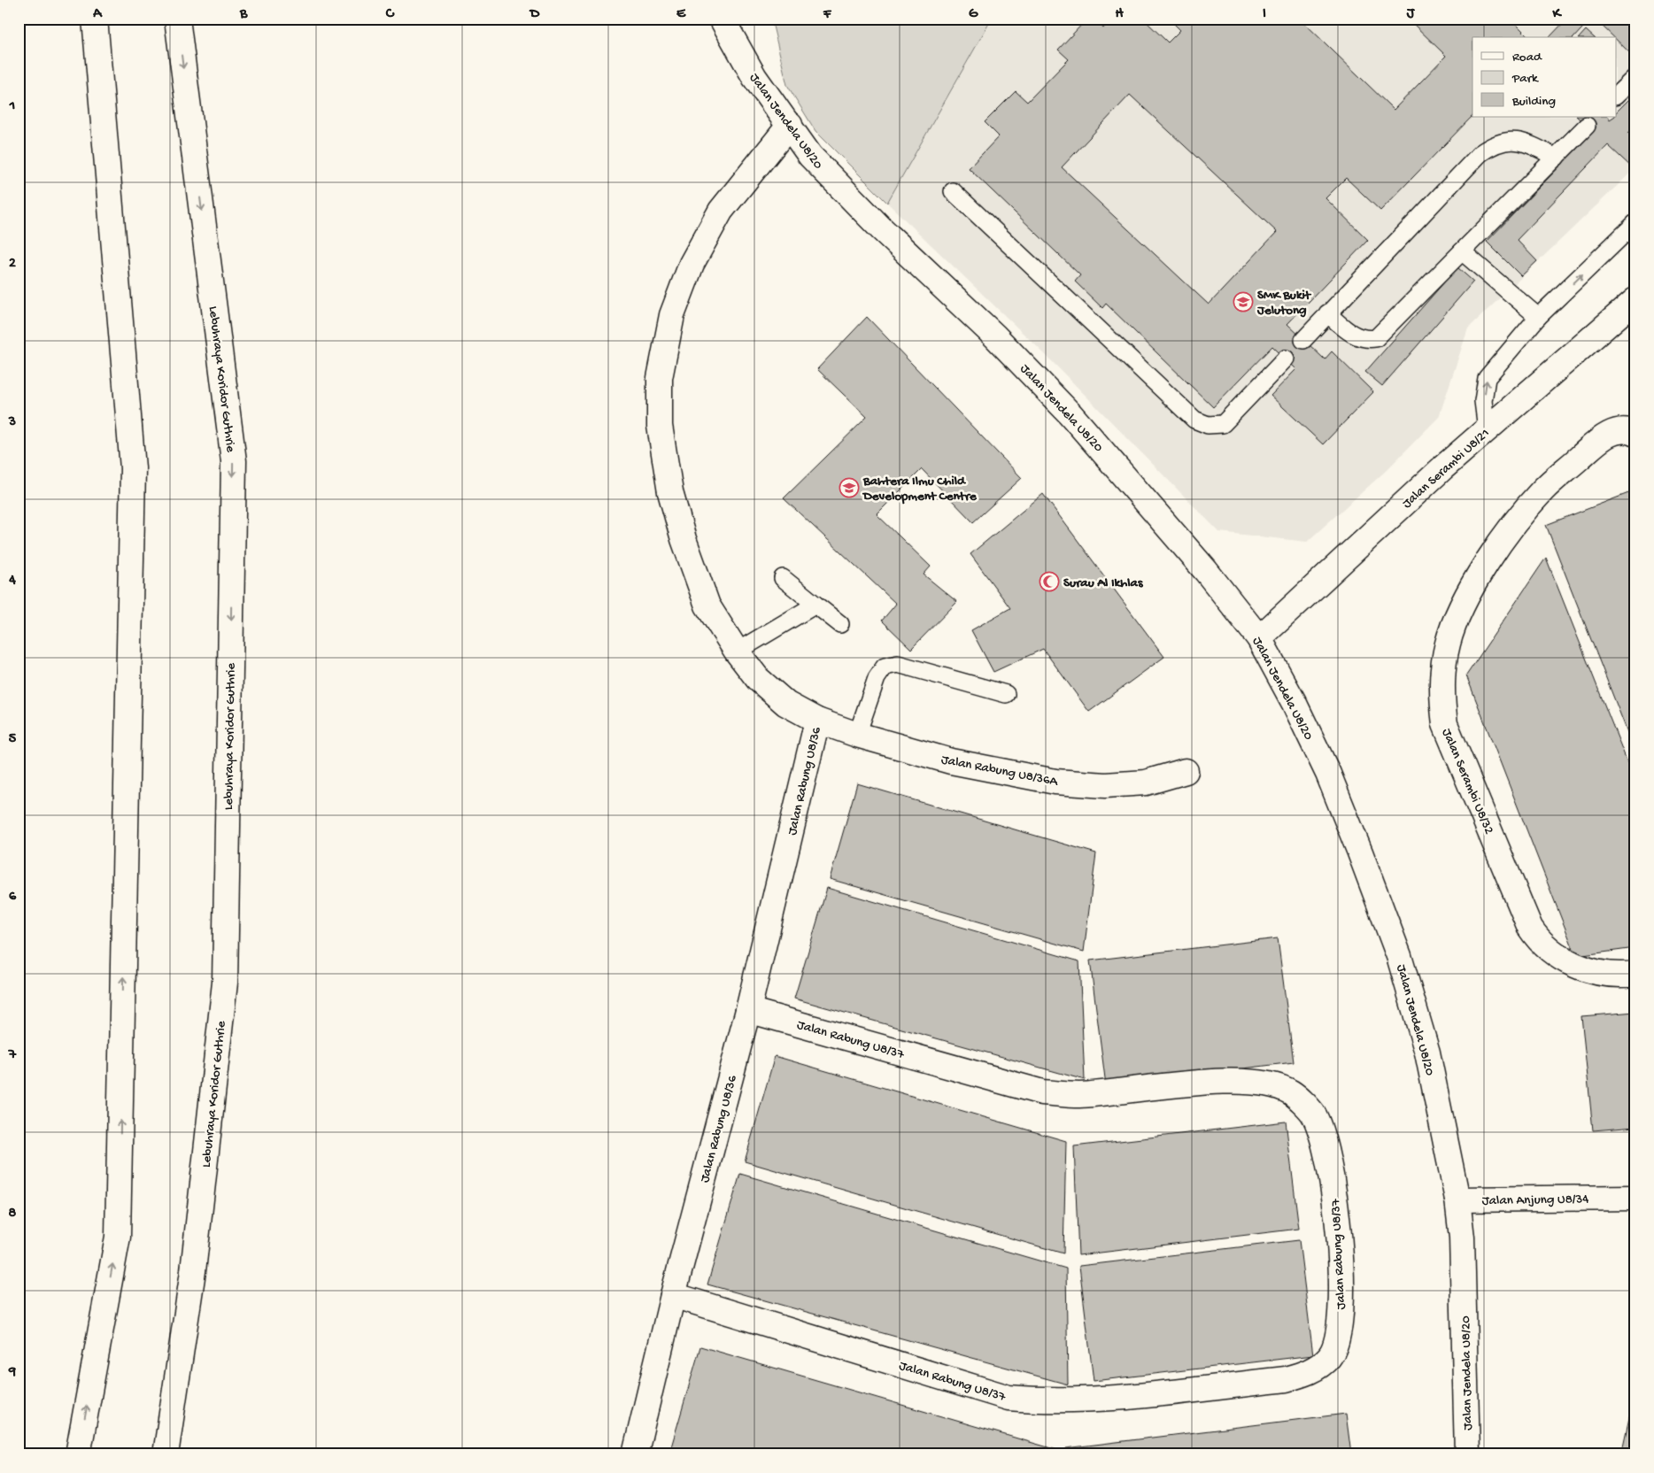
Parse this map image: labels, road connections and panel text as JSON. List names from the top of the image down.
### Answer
{
  "streets": {
    "main road": [
      "Jalan Jendela U8/20",
      "Lebuhraya Koridor Guthrie",
      "Jalan Serambi U8/21",
      "Jalan Rabung U8/36A",
      "Jalan Rabung U8/36",
      "Jalan Serambi U8/32",
      "Jalan Rabung U8/37",
      "Jalan Anjung U8/34"
    ]
  },
  "crossings": [
    ["Jalan Jendela U8/20", "Jalan Serambi U8/21"],
    ["Jalan Jendela U8/20", "Jalan Rabung U8/36"],
    ["Jalan Jendela U8/20", "Jalan Anjung U8/34"],
    ["Jalan Rabung U8/36A", "Jalan Rabung U8/36"],
    ["Jalan Rabung U8/36", "Jalan Rabung U8/37"]
  ],
  "places": {
    "school or university": ["SMK Bukit Jelutong", "Bahtera Ilmu Child Development Centre"],
    "mosque": ["Surau Al Ikhlas"]
  },
  "legend": ["Road", "Park", "Building"],
  "grid": {
    "columns": [
      "A",
      "B",
      "C",
      "D",
      "E",
      "F",
      "G",
      "H",
      "I",
      "J",
      "K"
    ],
    "rows": [
      "1",
      "2",
      "3",
      "4",
      "5",
      "6",
      "7",
      "8",
      "9"
    ]
  }
}
